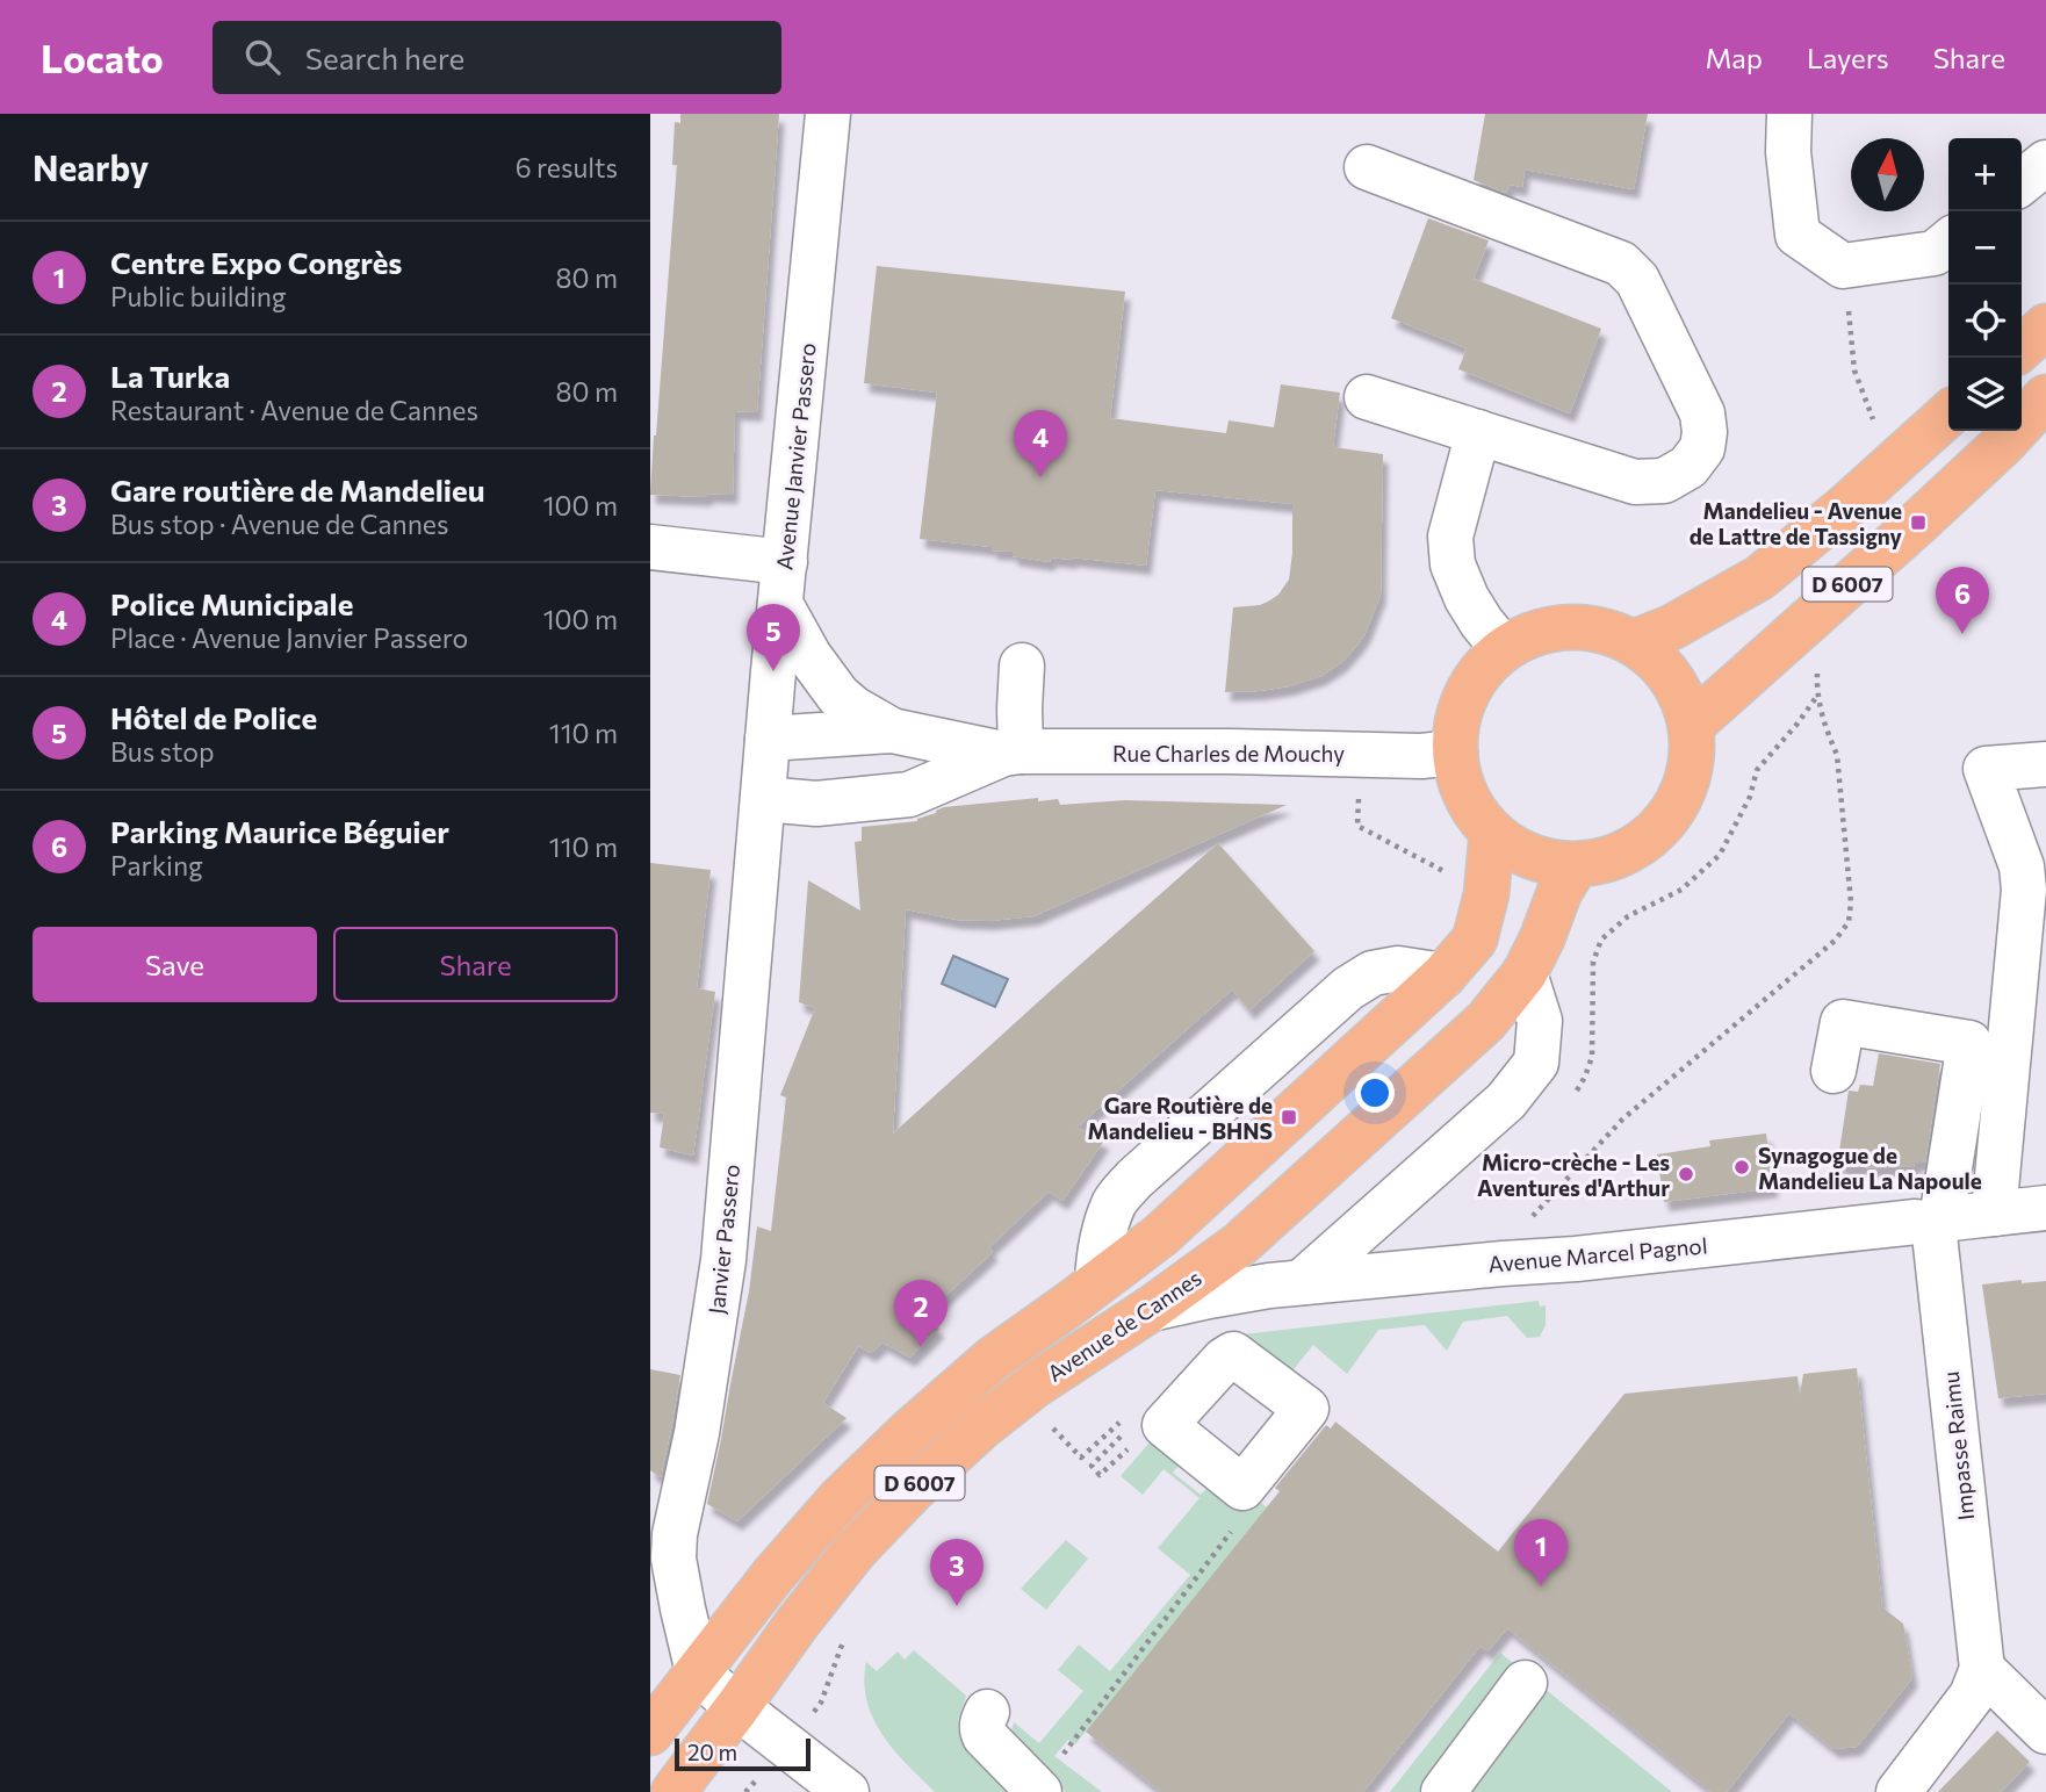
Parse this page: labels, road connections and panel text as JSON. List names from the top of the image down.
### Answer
{
  "streets": {
    "main road": ["D 6007", "Avenue de Cannes"],
    "street": [
      "Avenue Janvier Passero",
      "Rue Charles de Mouchy",
      "Janvier Passero",
      "Avenue Marcel Pagnol",
      "Impasse Raimu"
    ]
  },
  "crossings": [
    ["Avenue Janvier Passero", "Rue Charles de Mouchy"],
    ["Avenue Janvier Passero", "Janvier Passero"],
    ["D 6007", "Rue Charles de Mouchy"],
    ["D 6007", "Avenue de Cannes"],
    ["Rue Charles de Mouchy", "Janvier Passero"],
    ["Rue Charles de Mouchy", "Avenue de Cannes"],
    ["Janvier Passero", "Avenue de Cannes"],
    ["Avenue Marcel Pagnol", "Avenue de Cannes"],
    ["Avenue Marcel Pagnol", "Impasse Raimu"]
  ],
  "places": {
    "transit": ["Mandelieu - Avenue de Lattre de Tassigny", "Gare Routière de Mandelieu - BHNS"],
    "other": ["Synagogue de Mandelieu La Napoule", "Micro-crèche - Les Aventures d'Arthur"]
  },
  "scale_bar": "20 m",
  "north": "top",
  "page": {
    "header": "Locato",
    "search": "Search here",
    "nav": ["Map", "Layers", "Share"],
    "heading": ["Nearby", "6 results"],
    "map_buttons": ["+", "−"],
    "list": [
      {
        "mark": "1",
        "name": "Centre Expo Congrès",
        "note": "Public building",
        "value": "80 m"
      },
      {
        "mark": "2",
        "name": "La Turka",
        "note": "Restaurant · Avenue de Cannes",
        "value": "80 m"
      },
      {
        "mark": "3",
        "name": "Gare routière de Mandelieu",
        "note": "Bus stop · Avenue de Cannes",
        "value": "100 m"
      },
      {
        "mark": "4",
        "name": "Police Municipale",
        "note": "Place · Avenue Janvier Passero",
        "value": "100 m"
      },
      {
        "mark": "5",
        "name": "Hôtel de Police",
        "note": "Bus stop",
        "value": "110 m"
      },
      {
        "mark": "6",
        "name": "Parking Maurice Béguier",
        "note": "Parking",
        "value": "110 m"
      }
    ],
    "pins": [
      "4",
      "6",
      "5",
      "2",
      "1",
      "3"
    ],
    "buttons": ["Save", "Share"],
    "scale": "20 m"
  }
}
